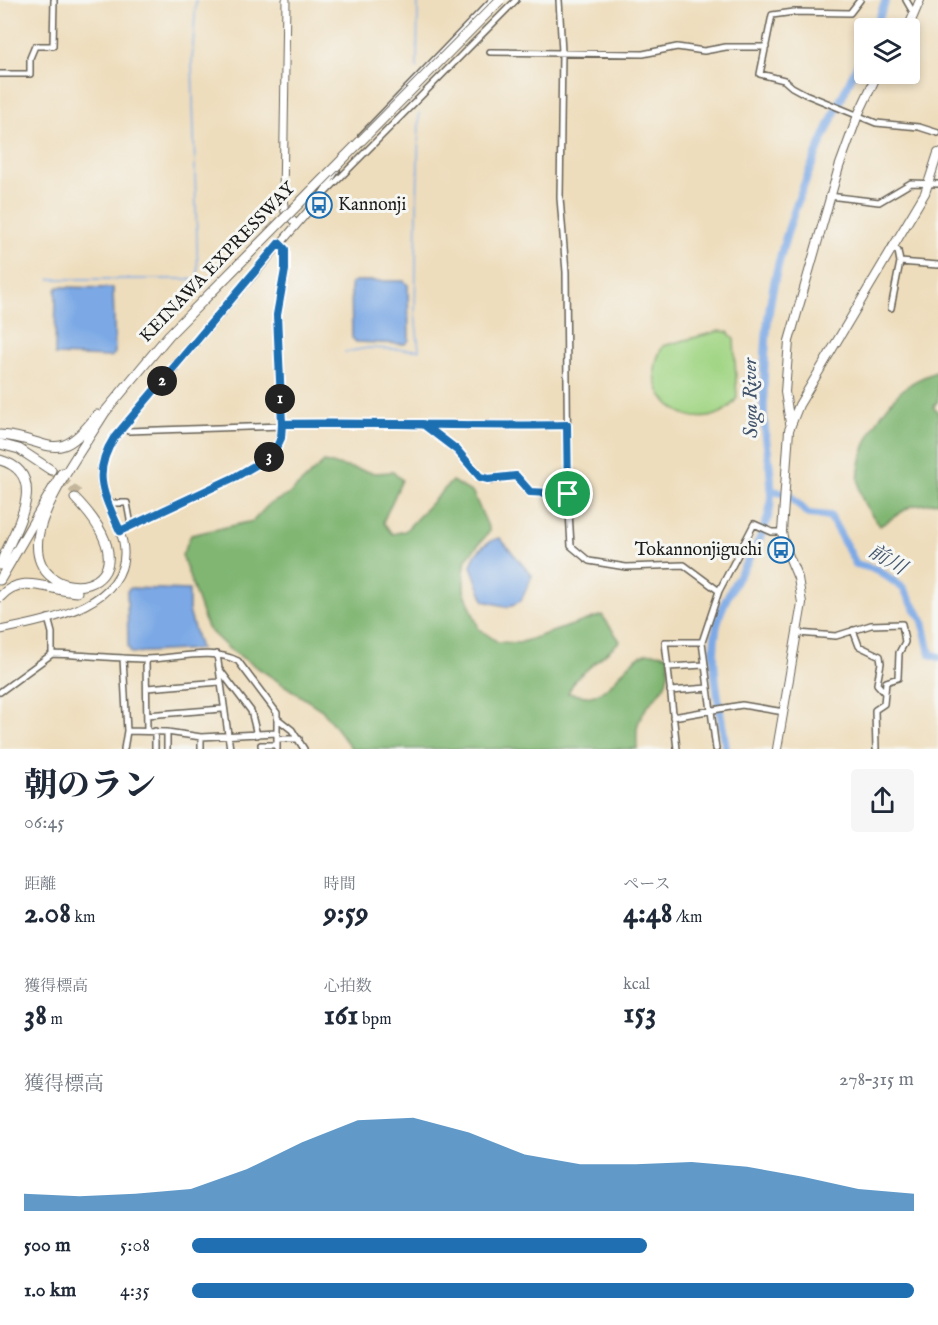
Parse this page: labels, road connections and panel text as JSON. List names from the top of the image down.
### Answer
{
  "streets": {
    "highway": ["KEINAWA EXPRESSWAY"]
  },
  "water": ["Soga River", "前川"],
  "places": {
    "bus stop": ["Kannonji", "Tokannonjiguchi"]
  },
  "page": {
    "pins": ["2", "1", "3"],
    "heading": ["朝のラン", "06:45"],
    "stats": [
      ["距離", "2.08 km"],
      ["時間", "9:59"],
      ["ペース", "4:48 /km"],
      ["獲得標高", "38 m"],
      ["心拍数", "161 bpm"],
      ["kcal", "153"]
    ],
    "chart": ["獲得標高", "278–315 m"],
    "list": [
      {
        "name": "500 m",
        "note": "5:08"
      },
      {
        "name": "1.0 km",
        "note": "4:35"
      }
    ]
  }
}
